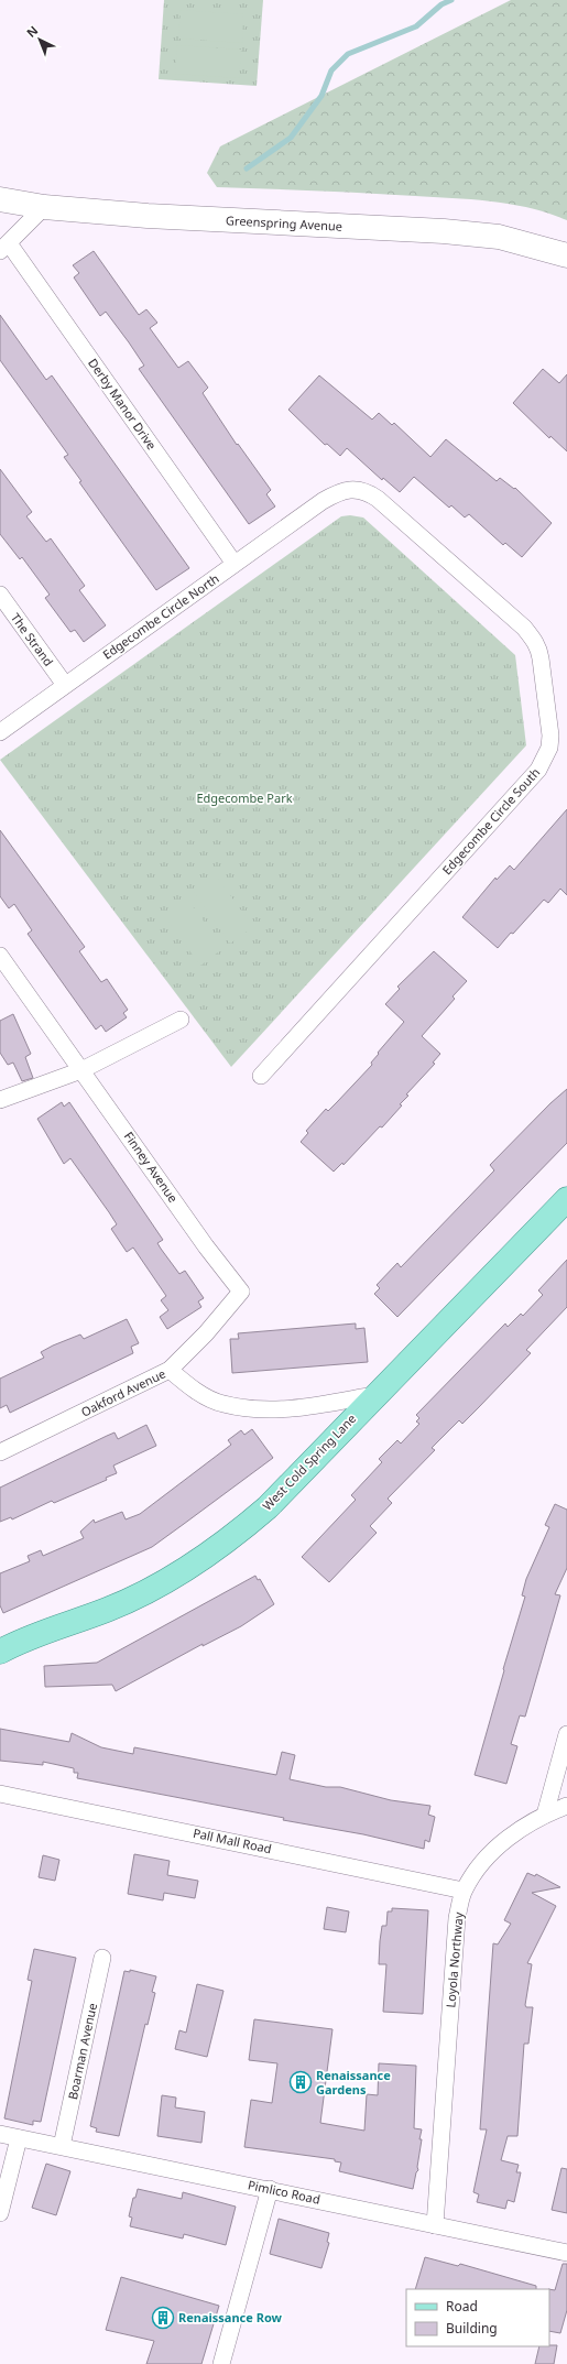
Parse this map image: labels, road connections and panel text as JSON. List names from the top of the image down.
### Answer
{
  "streets": {
    "main road": ["Greenspring Avenue", "West Cold Spring Lane"],
    "street": [
      "Derby Manor Drive",
      "Edgecombe Circle North",
      "The Strand",
      "Edgecombe Circle South",
      "Finney Avenue",
      "Oakford Avenue",
      "Pall Mall Road",
      "Loyola Northway",
      "Boarman Avenue",
      "Pimlico Road"
    ]
  },
  "crossings": [
    ["Derby Manor Drive", "Edgecombe Circle North"],
    ["Edgecombe Circle North", "The Strand"],
    ["Edgecombe Circle North", "Edgecombe Circle South"],
    ["Finney Avenue", "Oakford Avenue"],
    ["Oakford Avenue", "West Cold Spring Lane"],
    ["Pall Mall Road", "Loyola Northway"],
    ["Loyola Northway", "Pimlico Road"],
    ["Boarman Avenue", "Pimlico Road"]
  ],
  "parks": ["Edgecombe Park"],
  "places": {
    "building": ["Renaissance Gardens", "Renaissance Row"]
  },
  "legend": ["Road", "Building"],
  "north": "top left"
}
